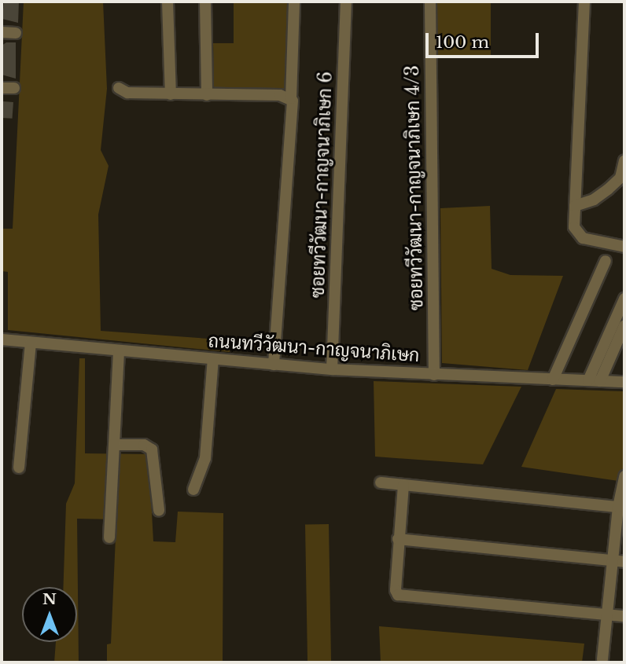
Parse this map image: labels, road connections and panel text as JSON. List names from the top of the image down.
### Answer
{
  "streets": {
    "street": ["ซอยทวีวัฒนา-กาญจนาภิเษก 6", "ซอยทวีวัฒนา-กาญจนาภิเษก 4/3", "ถนนทวีวัฒนา-กาญจนาภิเษก"]
  },
  "crossings": [
    ["ซอยทวีวัฒนา-กาญจนาภิเษก 6", "ถนนทวีวัฒนา-กาญจนาภิเษก"],
    ["ซอยทวีวัฒนา-กาญจนาภิเษก 4/3", "ถนนทวีวัฒนา-กาญจนาภิเษก"]
  ],
  "scale_bar": "100 m",
  "north": "top"
}
